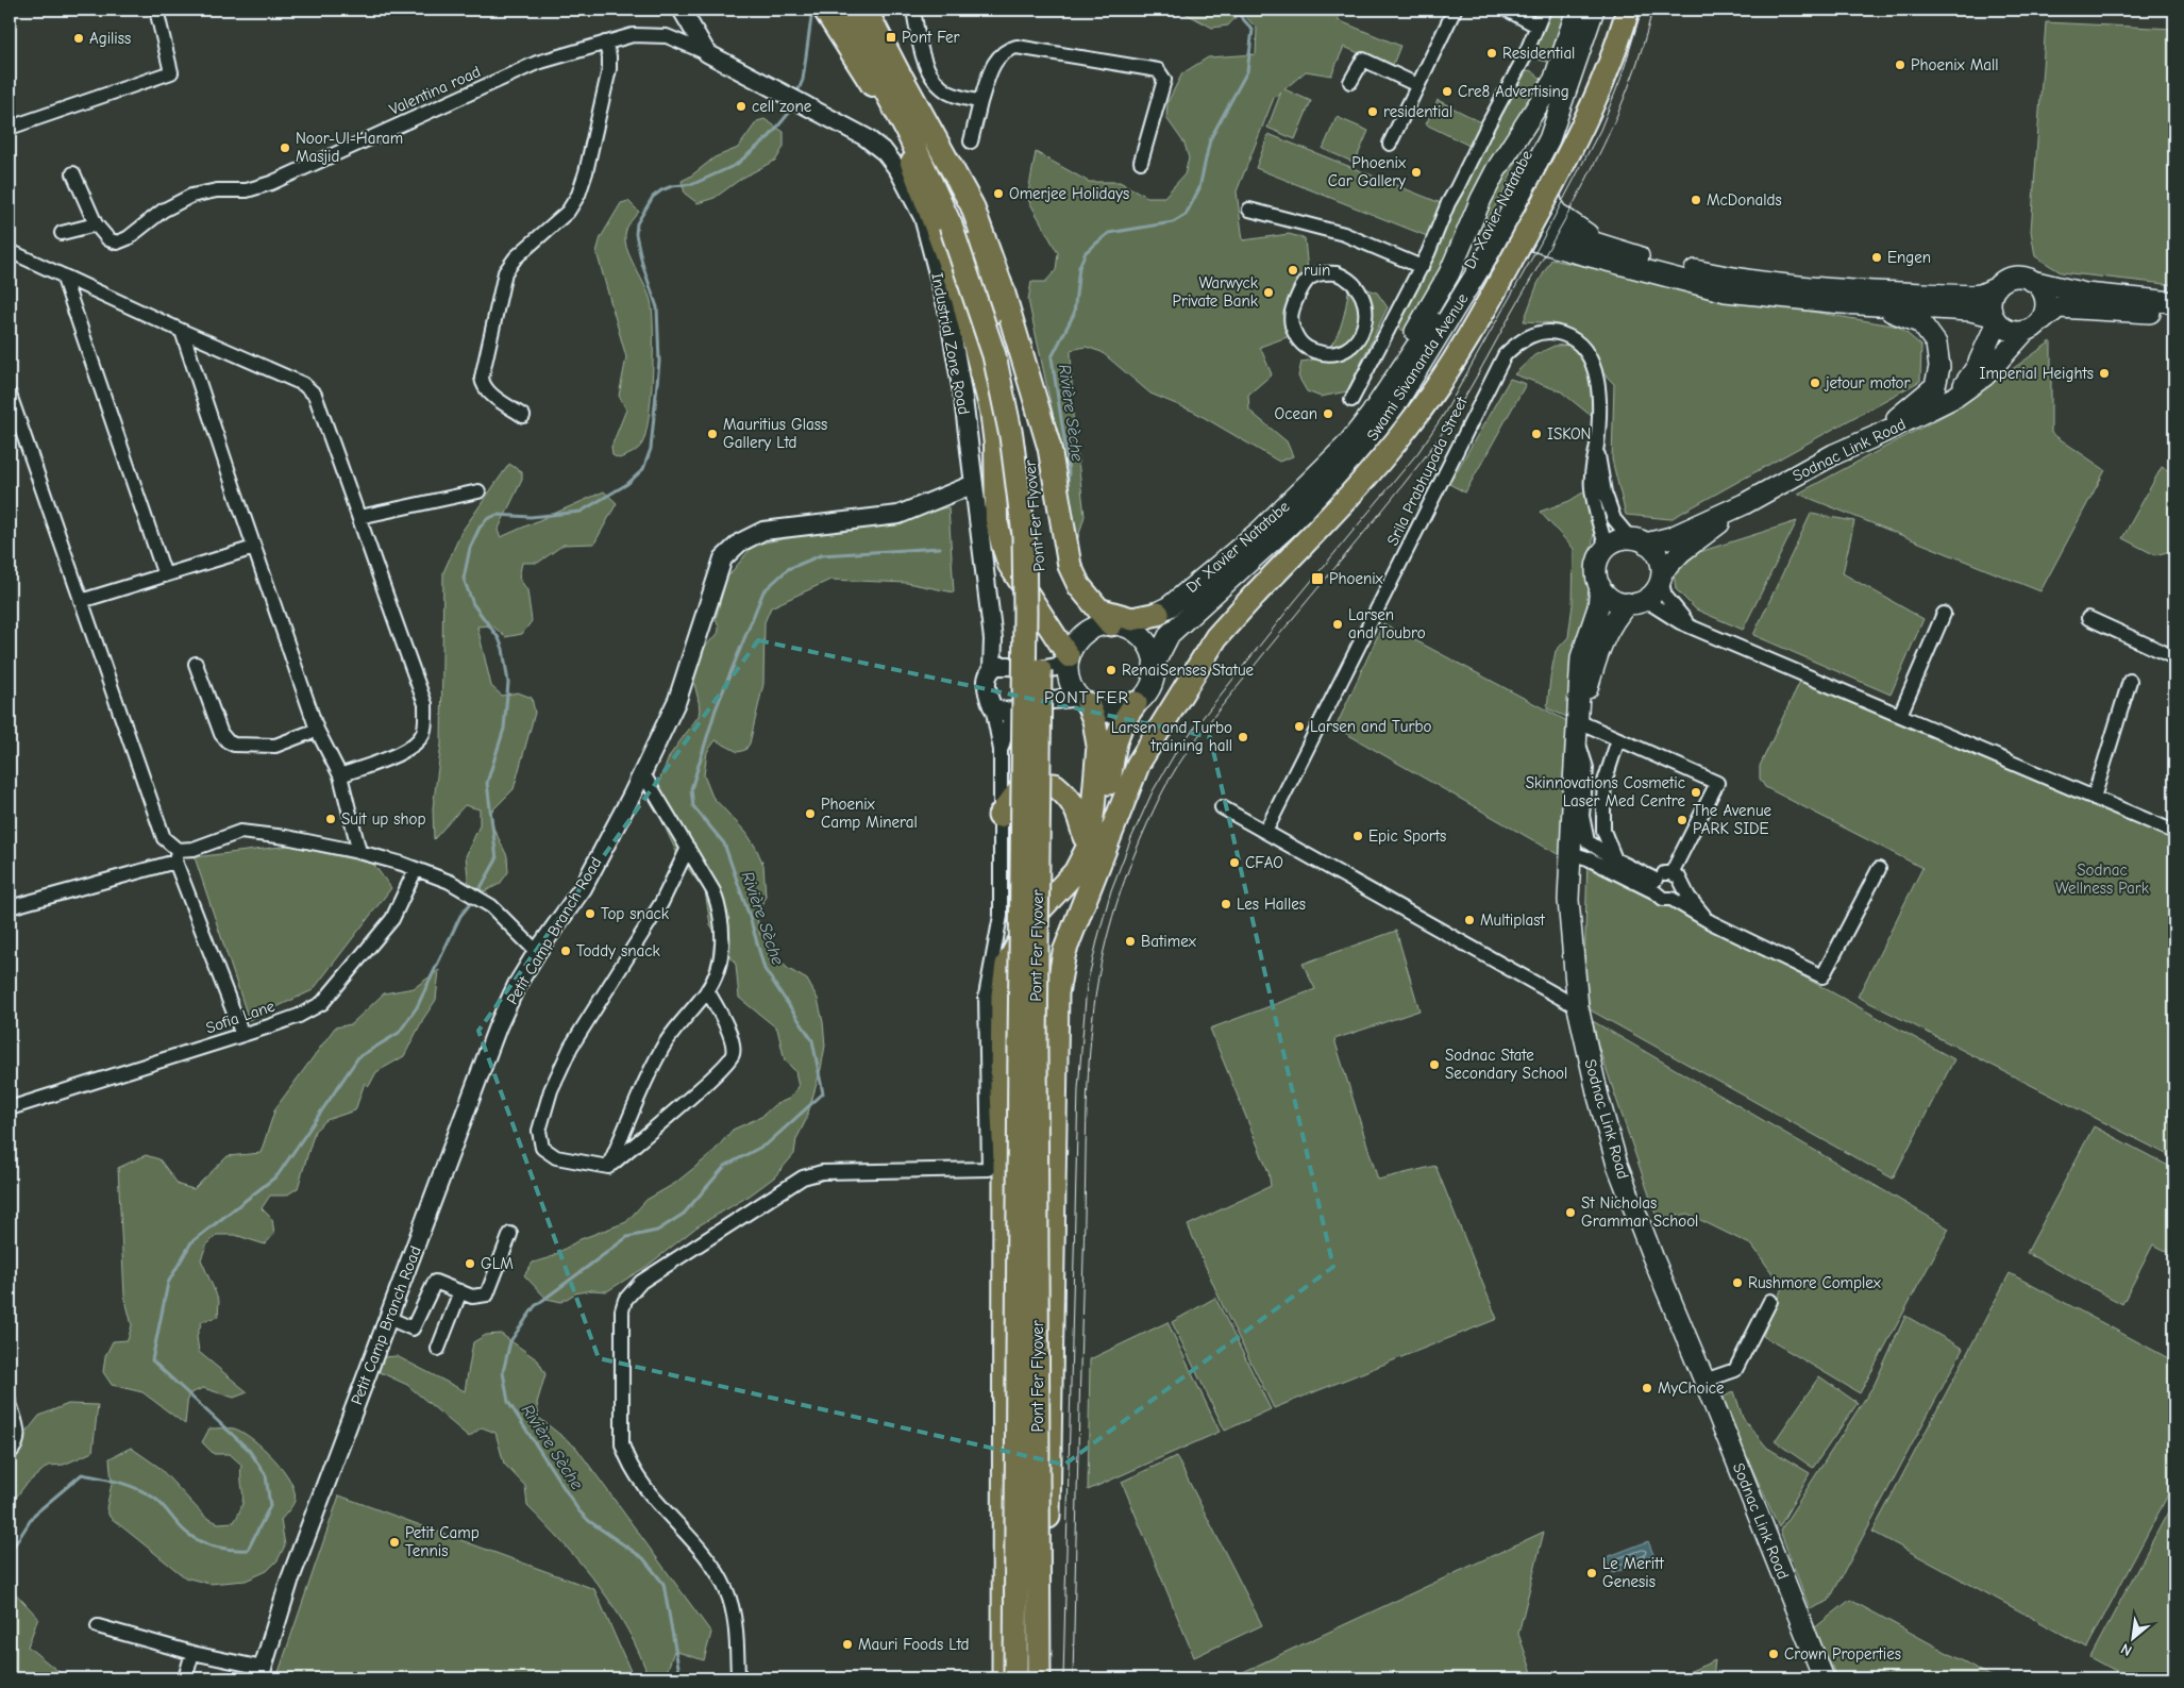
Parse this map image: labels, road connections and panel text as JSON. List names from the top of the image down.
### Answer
{
  "streets": {
    "highway": ["Pont Fer Flyover"],
    "main road": ["Dr Xavier Natatabe", "Swami Sivananda Avenue", "Sodnac Link Road"],
    "street": [
      "Valentina road",
      "Industrial Zone Road",
      "Srila Prabhupada Street",
      "Petit Camp Branch Road",
      "Sofia Lane"
    ]
  },
  "crossings": [
    ["Valentina road", "Industrial Zone Road"],
    ["Dr Xavier Natatabe", "Swami Sivananda Avenue"],
    ["Industrial Zone Road", "Petit Camp Branch Road"]
  ],
  "districts": ["PONT FER"],
  "water": ["Rivière Sèche"],
  "parks": ["Sodnac Wellness Park"],
  "places": {
    "transit": ["Pont Fer", "Phoenix"],
    "other": [
      "Agiliss",
      "Residential",
      "Phoenix Mall",
      "Cre8 Advertising",
      "cell zone",
      "residential",
      "Noor-Ul-Haram Masjid",
      "Phoenix Car Gallery",
      "Omerjee Holidays",
      "McDonalds",
      "Engen",
      "ruin",
      "Warwyck Private Bank",
      "Imperial Heights",
      "jetour motor",
      "Ocean",
      "Mauritius Glass Gallery Ltd",
      "ISKON",
      "Larsen and Toubro",
      "RenaiSenses Statue",
      "Larsen and Turbo",
      "Larsen and Turbo training hall",
      "Skinnovations Cosmetic Laser Med Centre",
      "Phoenix Camp Mineral",
      "Suit up shop",
      "The Avenue PARK SIDE",
      "Epic Sports",
      "CFAO",
      "Les Halles",
      "Top snack",
      "Multiplast",
      "Batimex",
      "Toddy snack",
      "Sodnac State Secondary School",
      "St Nicholas Grammar School",
      "GLM",
      "Rushmore Complex",
      "MyChoice",
      "Petit Camp Tennis",
      "Le Meritt Genesis",
      "Mauri Foods Ltd",
      "Crown Properties"
    ]
  },
  "north": "bottom left"
}
